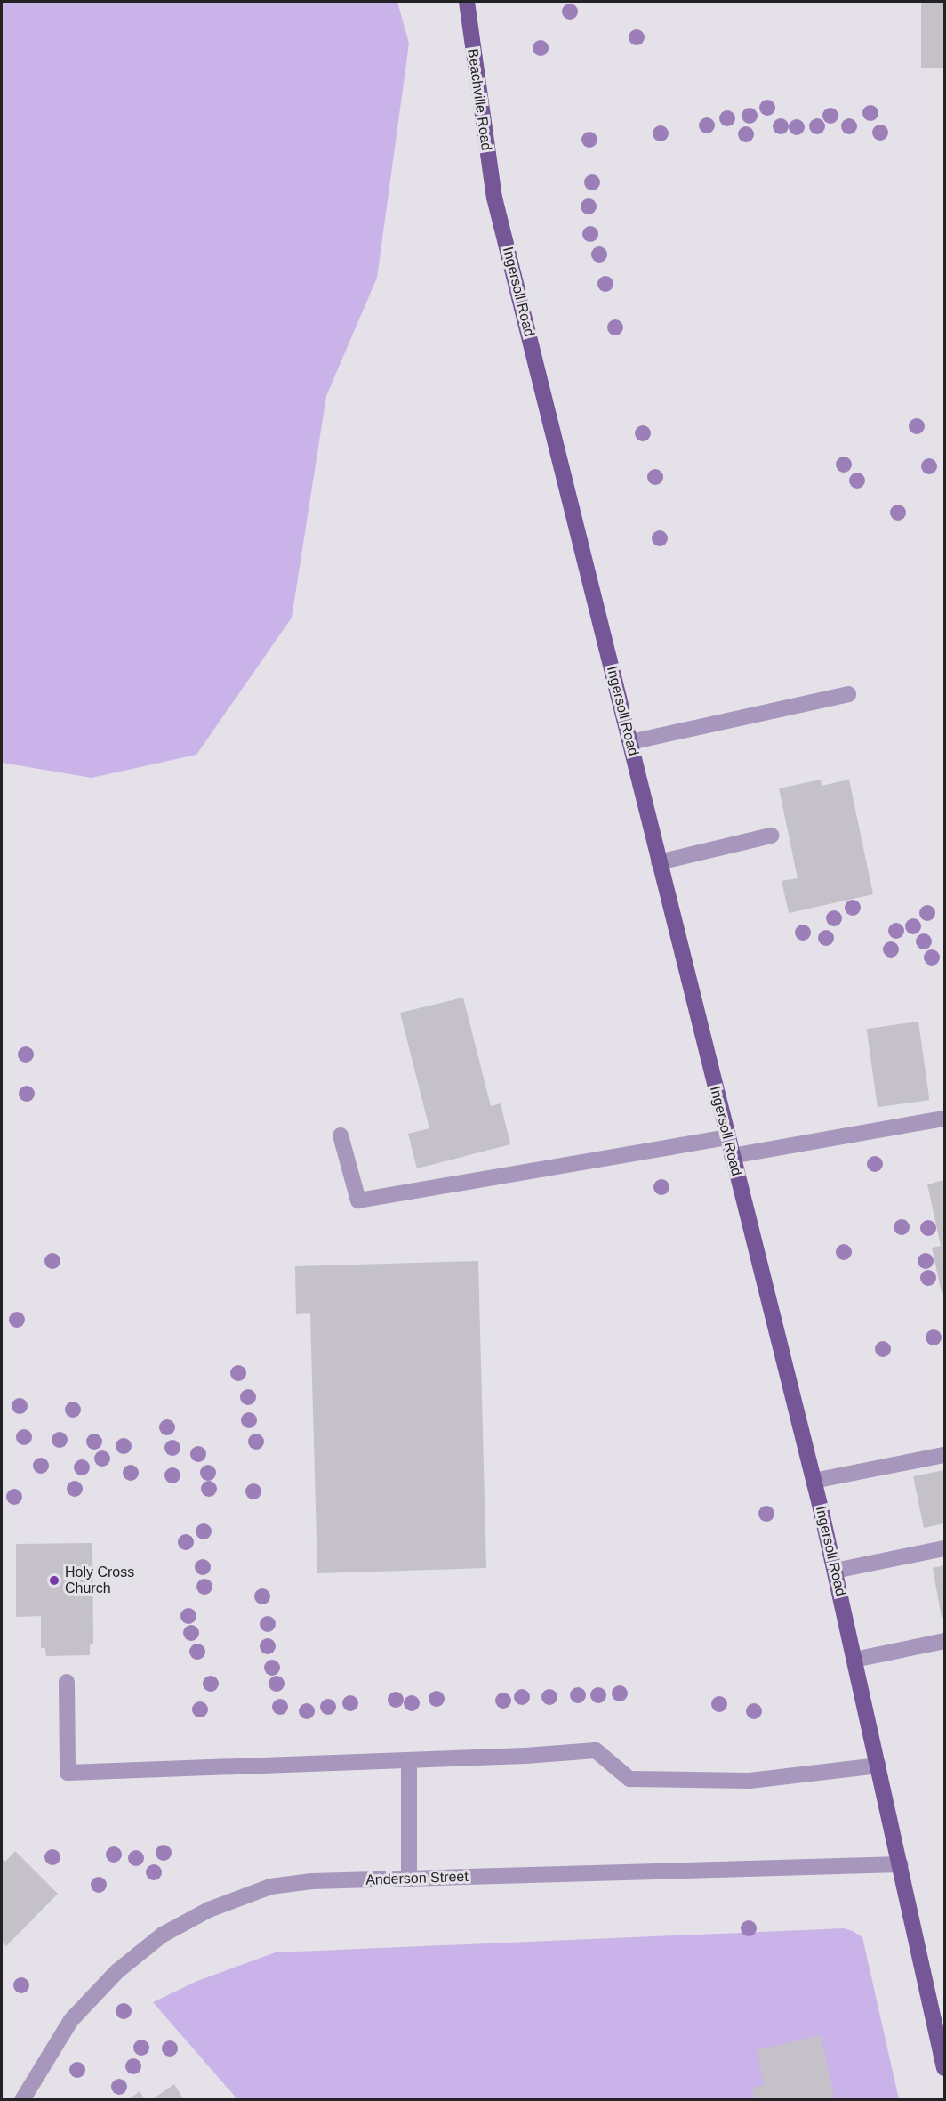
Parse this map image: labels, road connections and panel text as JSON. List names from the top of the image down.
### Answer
{
  "streets": {
    "main road": ["Beachville Road", "Ingersoll Road"],
    "street": ["Anderson Street"]
  },
  "crossings": [
    ["Beachville Road", "Ingersoll Road"],
    ["Ingersoll Road", "Anderson Street"]
  ],
  "places": ["Holy Cross Church"]
}
